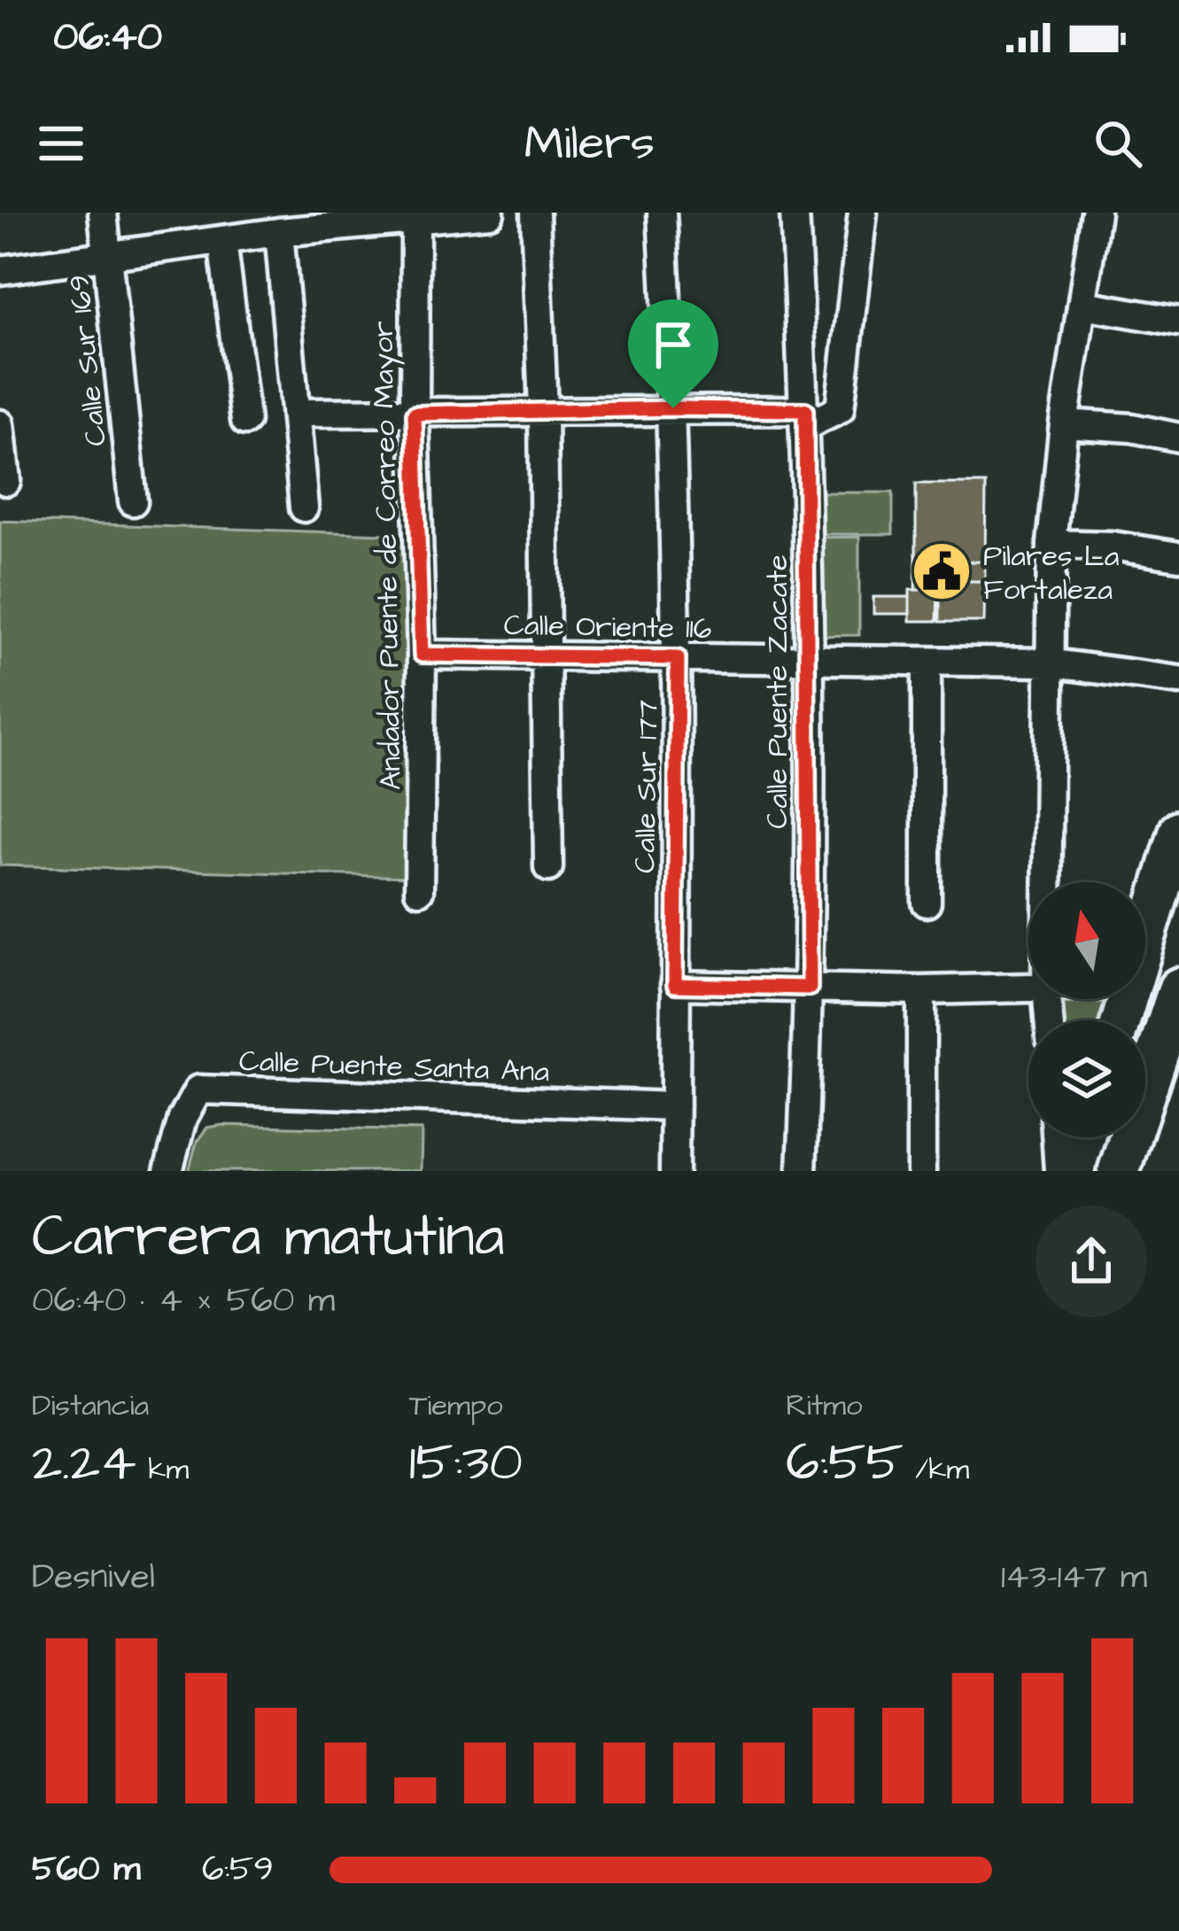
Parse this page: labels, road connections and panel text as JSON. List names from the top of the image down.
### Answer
{
  "streets": {
    "street": [
      "Calle Sur 169",
      "Andador Puente de Correo Mayor",
      "Calle Oriente 116",
      "Calle Puente Zacate",
      "Calle Sur 177",
      "Calle Puente Santa Ana"
    ]
  },
  "crossings": [
    ["Andador Puente de Correo Mayor", "Calle Oriente 116"],
    ["Calle Oriente 116", "Calle Puente Zacate"],
    ["Calle Oriente 116", "Calle Sur 177"],
    ["Calle Sur 177", "Calle Puente Santa Ana"]
  ],
  "places": {
    "public building": ["Pilares La Fortaleza"]
  },
  "north": "top",
  "page": {
    "status": "06:40",
    "header": "Milers",
    "heading": ["Carrera matutina", "06:40 · 4 × 560 m"],
    "stats": [
      ["Distancia", "2.24 km"],
      ["Tiempo", "15:30"],
      ["Ritmo", "6:55 /km"]
    ],
    "chart": ["Desnivel", "143–147 m"],
    "list": [
      {
        "name": "560 m",
        "note": "6:59"
      }
    ]
  }
}
